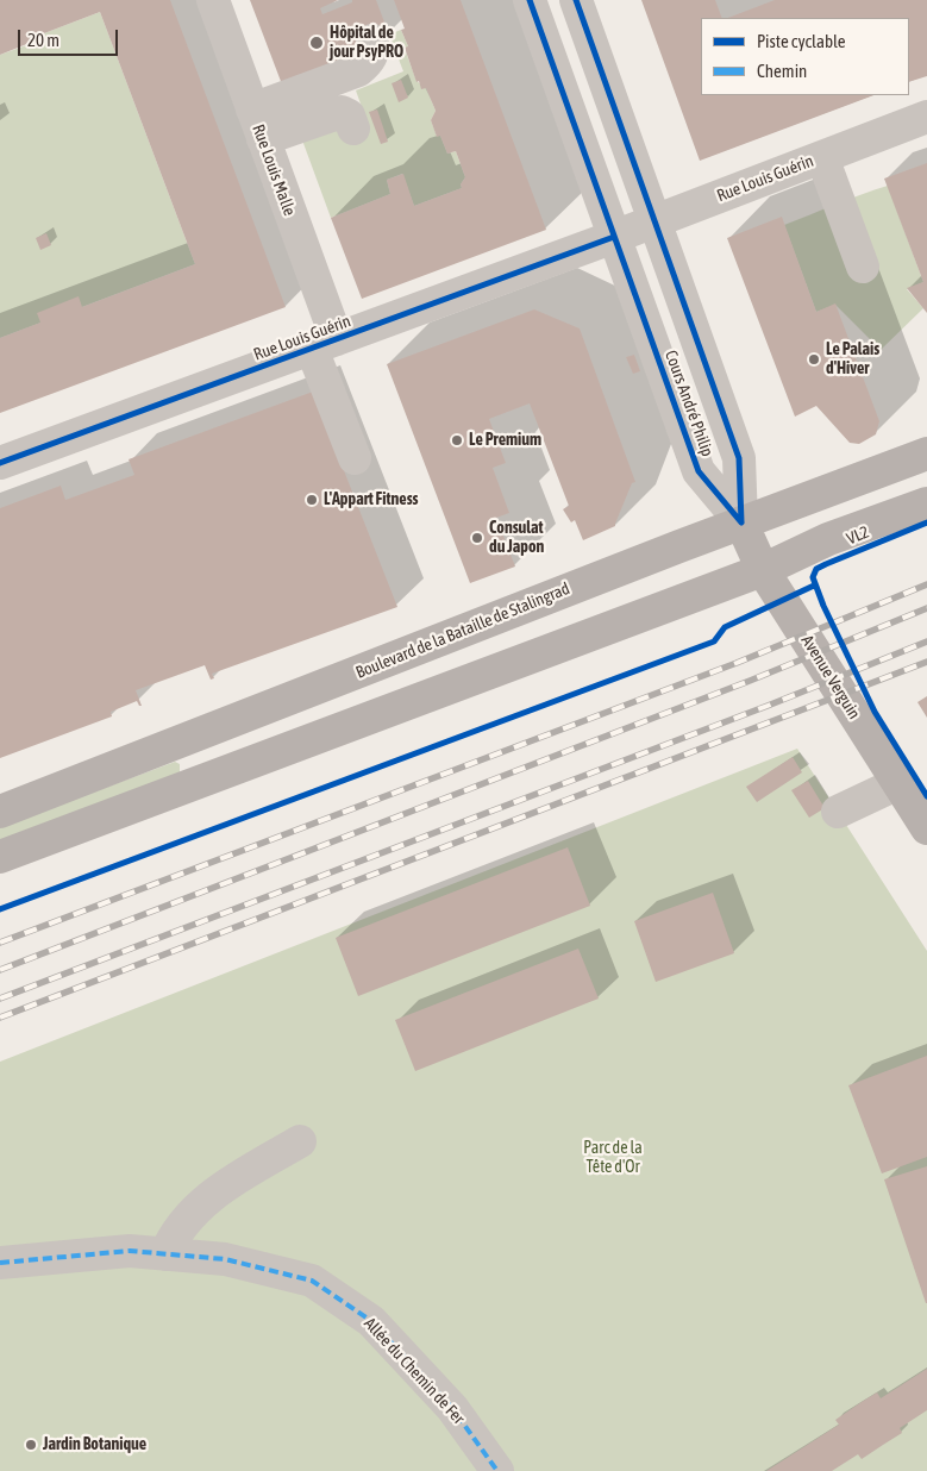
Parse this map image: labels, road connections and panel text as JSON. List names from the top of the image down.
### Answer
{
  "streets": {
    "main road": ["Boulevard de la Bataille de Stalingrad", "Avenue Verguin"],
    "street": [
      "Rue Louis Malle",
      "Rue Louis Guérin",
      "Cours André Philip",
      "Allée du Chemin de Fer"
    ],
    "cycle path": ["VL2"]
  },
  "crossings": [
    ["Rue Louis Malle", "Rue Louis Guérin"],
    ["Rue Louis Guérin", "Cours André Philip"],
    ["Cours André Philip", "Boulevard de la Bataille de Stalingrad"],
    ["Cours André Philip", "Avenue Verguin"],
    ["Boulevard de la Bataille de Stalingrad", "Avenue Verguin"]
  ],
  "parks": ["Parc de la Tête d'Or"],
  "places": [
    "Hôpital de jour PsyPRO",
    "Le Palais d'Hiver",
    "Le Premium",
    "L'Appart Fitness",
    "Consulat du Japon",
    "Jardin Botanique"
  ],
  "legend": ["Piste cyclable", "Chemin"],
  "scale_bar": "20 m"
}
